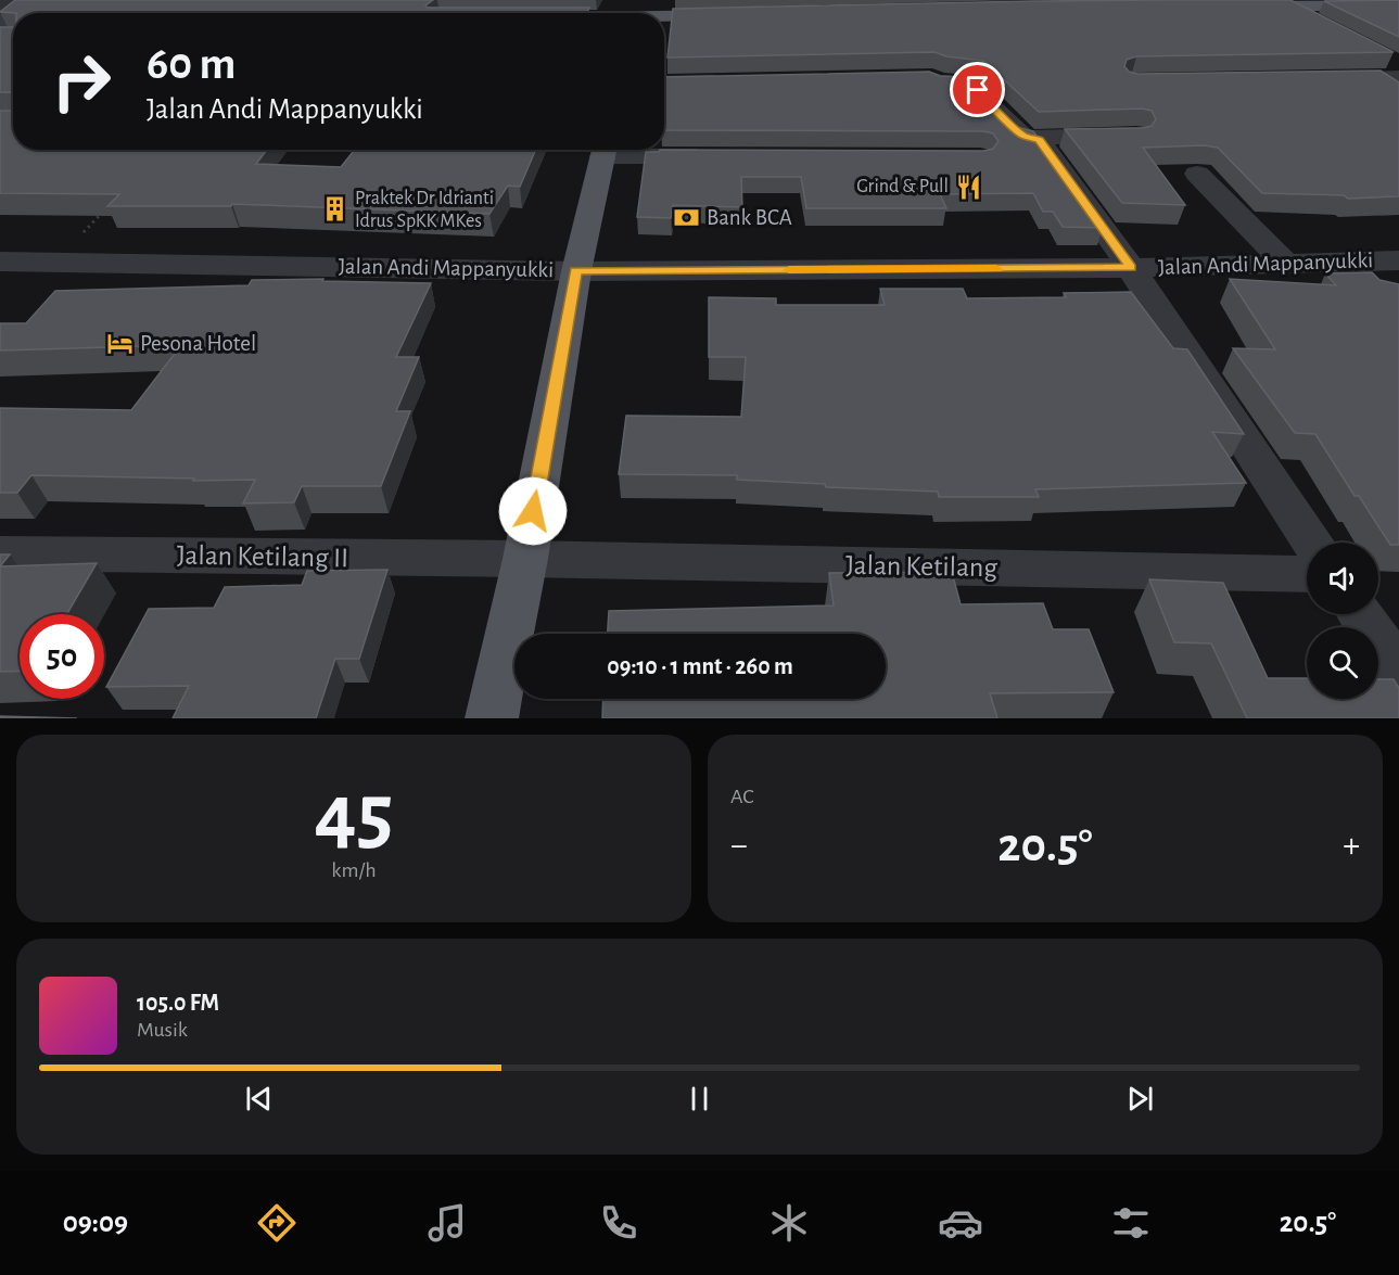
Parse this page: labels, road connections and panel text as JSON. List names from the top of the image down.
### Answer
{
  "streets": {
    "street": ["Jalan Andi Mappanyukki", "Jalan Ketilang II", "Jalan Ketilang"]
  },
  "crossings": [
    ["Jalan Ketilang II", "Jalan Ketilang"]
  ],
  "places": {
    "restaurant": ["Grind & Pull"],
    "building": ["Praktek Dr Idrianti Idrus SpKK MKes"],
    "bank": ["Bank BCA"],
    "hotel": ["Pesona Hotel"]
  },
  "page": {
    "turn": ["60 m", "Jalan Andi Mappanyukki"],
    "limit": "50",
    "trip": "09:10 · 1 mnt · 260 m",
    "tile": [
      ["45", "km/h"],
      "AC"
    ],
    "heat": ["−", "20.5°", "+"],
    "song": ["105.0 FM", "Musik"],
    "tabs": ["09:09", "20.5°"]
  }
}
